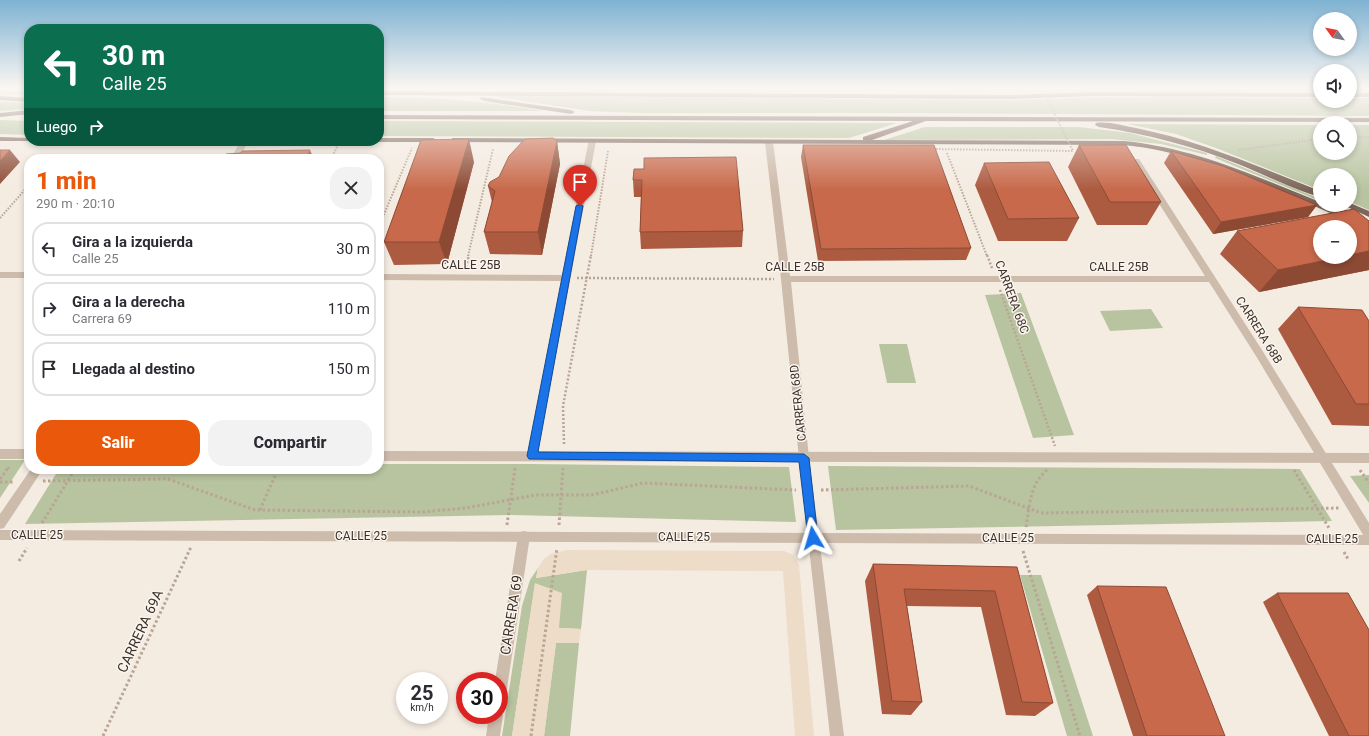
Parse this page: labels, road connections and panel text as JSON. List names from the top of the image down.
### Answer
{
  "streets": {
    "street": [
      "CALLE 25B",
      "CARRERA 68B",
      "CARRERA 68D",
      "CALLE 25",
      "CARRERA 69"
    ],
    "path": ["CARRERA 68C", "CARRERA 69A"]
  },
  "crossings": [
    ["CALLE 25B", "CARRERA 68C"],
    ["CALLE 25B", "CARRERA 68B"],
    ["CALLE 25B", "CARRERA 68D"],
    ["CARRERA 68D", "CALLE 25"],
    ["CALLE 25", "CARRERA 69"],
    ["CALLE 25", "CARRERA 69A"]
  ],
  "north": "top left",
  "page": {
    "map_buttons": ["+", "−"],
    "turn": ["30 m", "Calle 25"],
    "then": "Luego",
    "heading": ["1 min", "290 m · 20:10"],
    "list": [
      {
        "name": "Gira a la izquierda",
        "note": "Calle 25",
        "value": "30 m"
      },
      {
        "name": "Gira a la derecha",
        "note": "Carrera 69",
        "value": "110 m"
      },
      {
        "name": "Llegada al destino",
        "value": "150 m"
      }
    ],
    "buttons": ["Salir", "Compartir"],
    "speed": "25 km/h",
    "limit": "30"
  }
}
